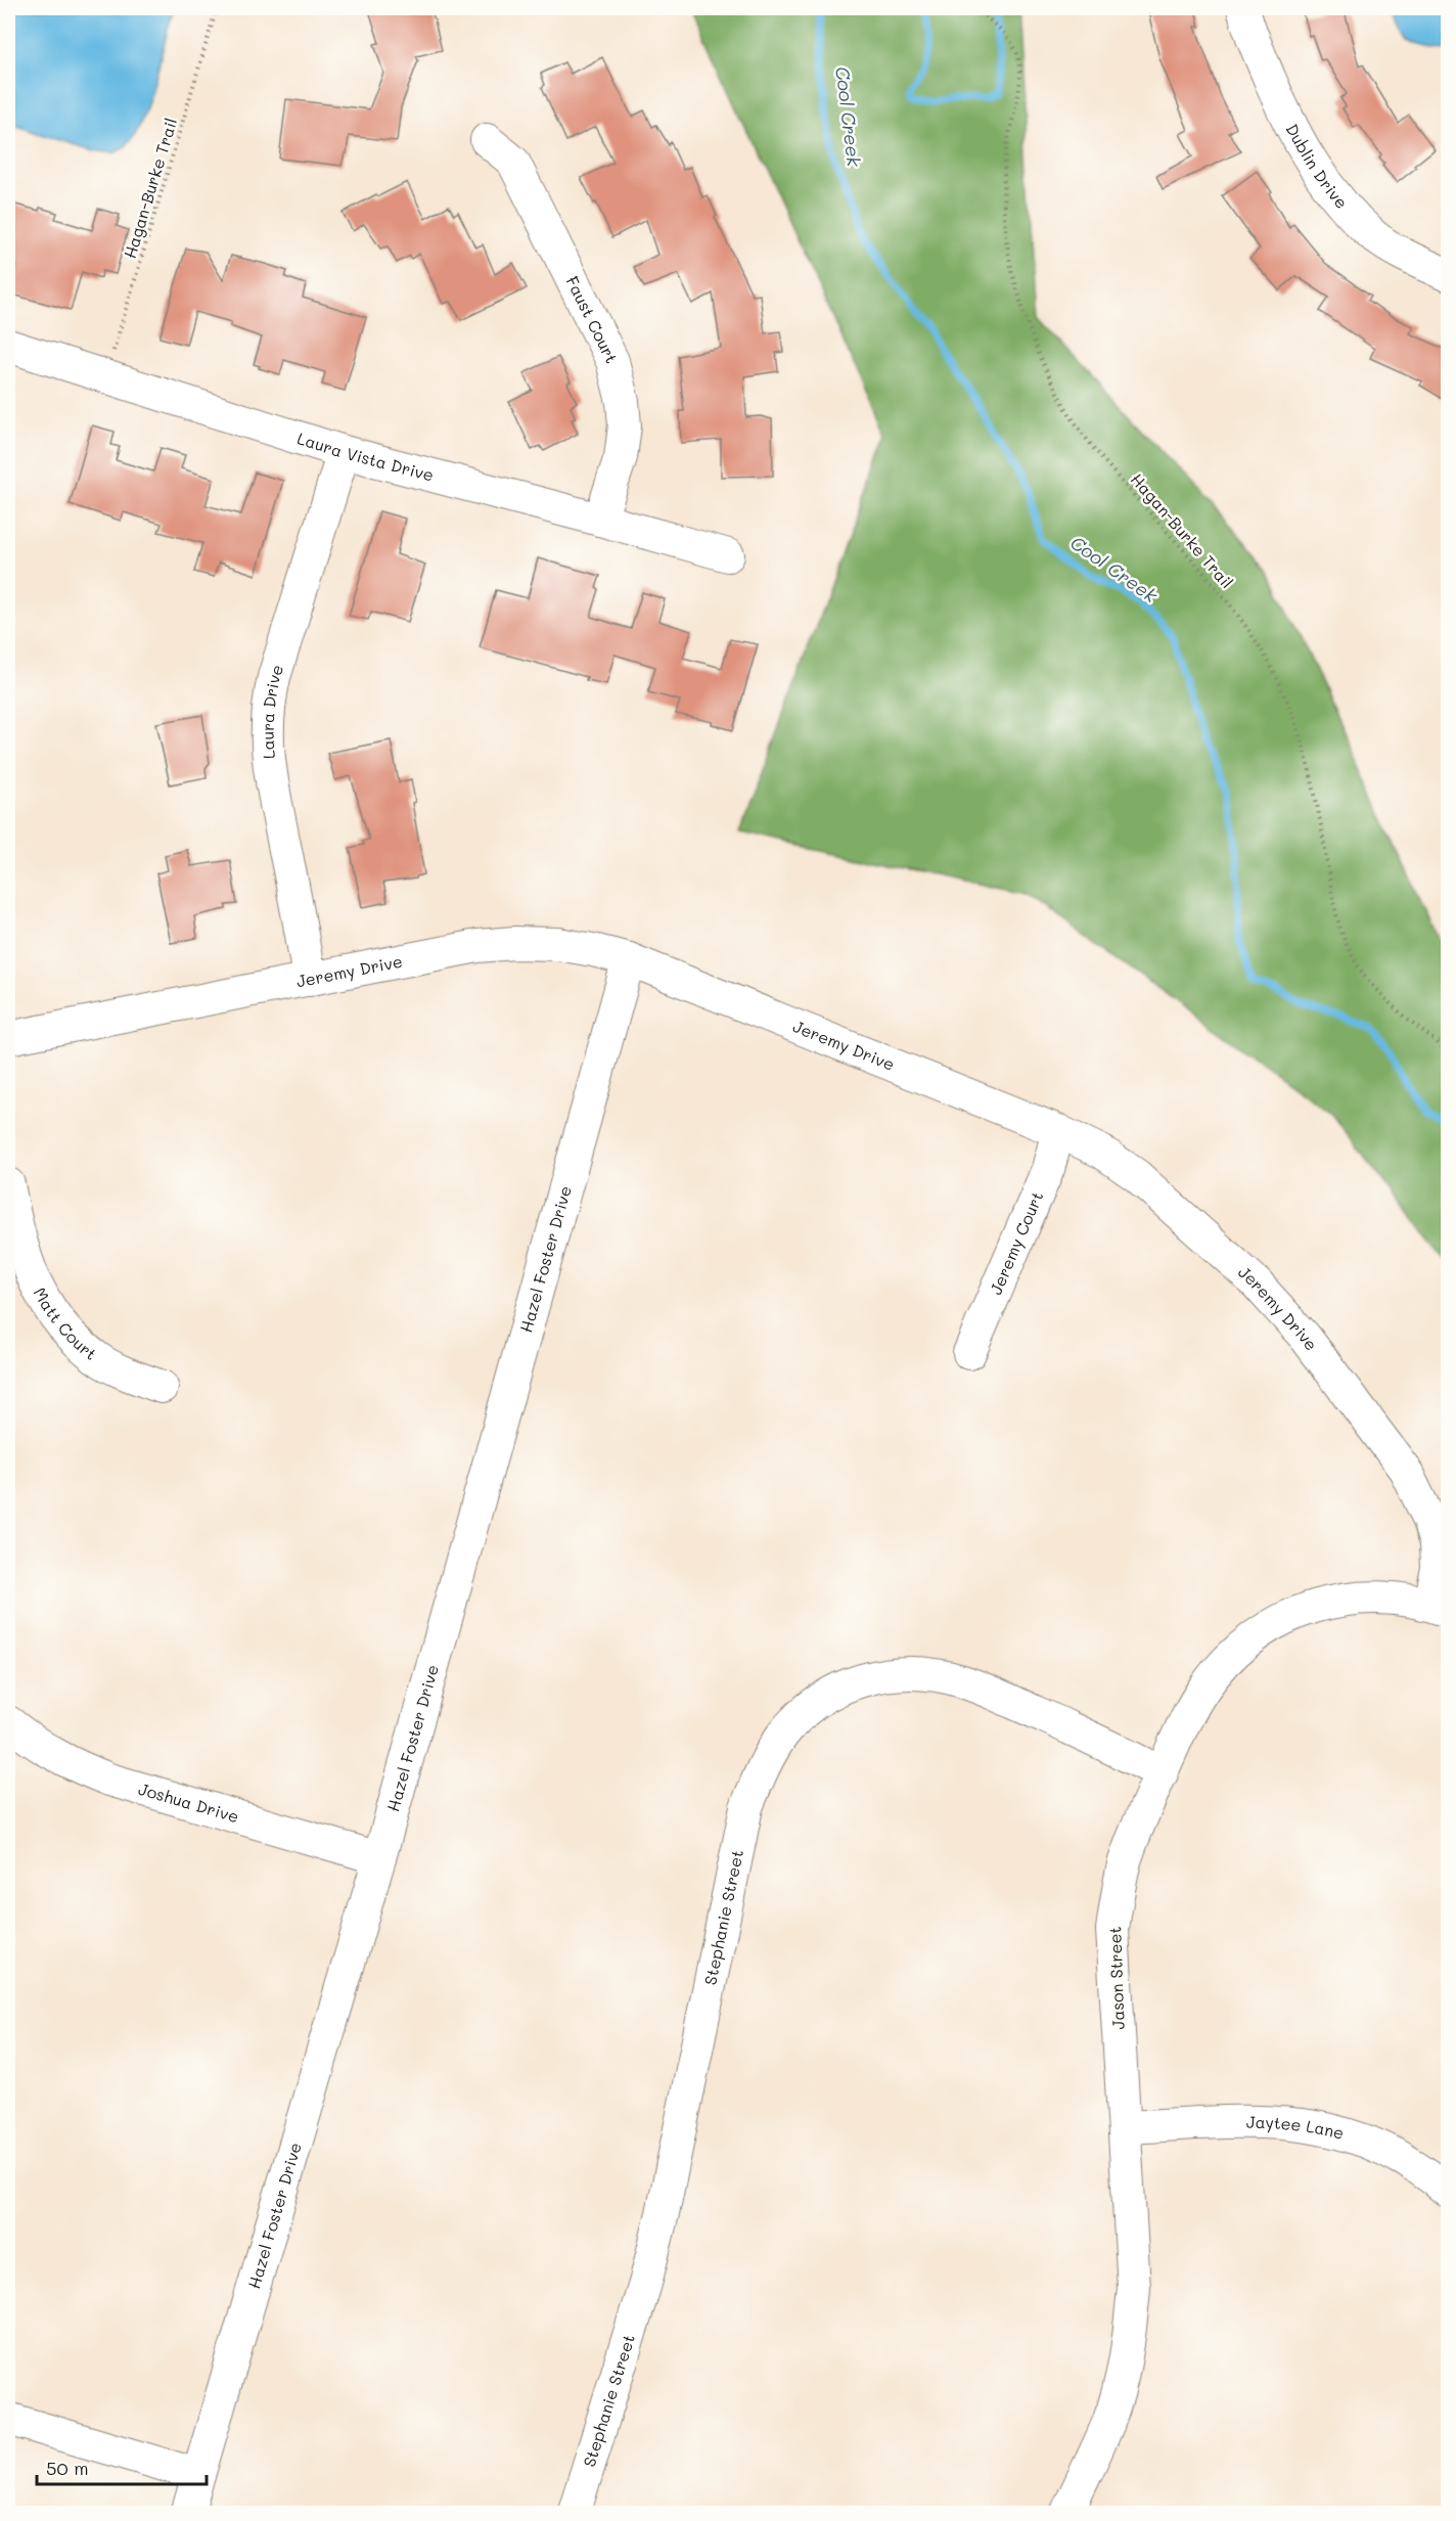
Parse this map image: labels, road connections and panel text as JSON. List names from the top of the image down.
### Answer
{
  "streets": {
    "street": [
      "Dublin Drive",
      "Faust Court",
      "Laura Vista Drive",
      "Laura Drive",
      "Jeremy Drive",
      "Jeremy Court",
      "Hazel Foster Drive",
      "Matt Court",
      "Joshua Drive",
      "Stephanie Street",
      "Jason Street",
      "Jaytee Lane"
    ],
    "path": ["Hagan-Burke Trail"]
  },
  "crossings": [
    ["Hagan-Burke Trail", "Laura Vista Drive"],
    ["Faust Court", "Laura Vista Drive"],
    ["Laura Vista Drive", "Laura Drive"],
    ["Laura Drive", "Jeremy Drive"],
    ["Jeremy Drive", "Jeremy Court"],
    ["Jeremy Drive", "Hazel Foster Drive"],
    ["Jeremy Drive", "Jason Street"],
    ["Hazel Foster Drive", "Joshua Drive"],
    ["Stephanie Street", "Jason Street"],
    ["Jason Street", "Jaytee Lane"]
  ],
  "water": ["Cool Creek"],
  "scale_bar": "50 m"
}
